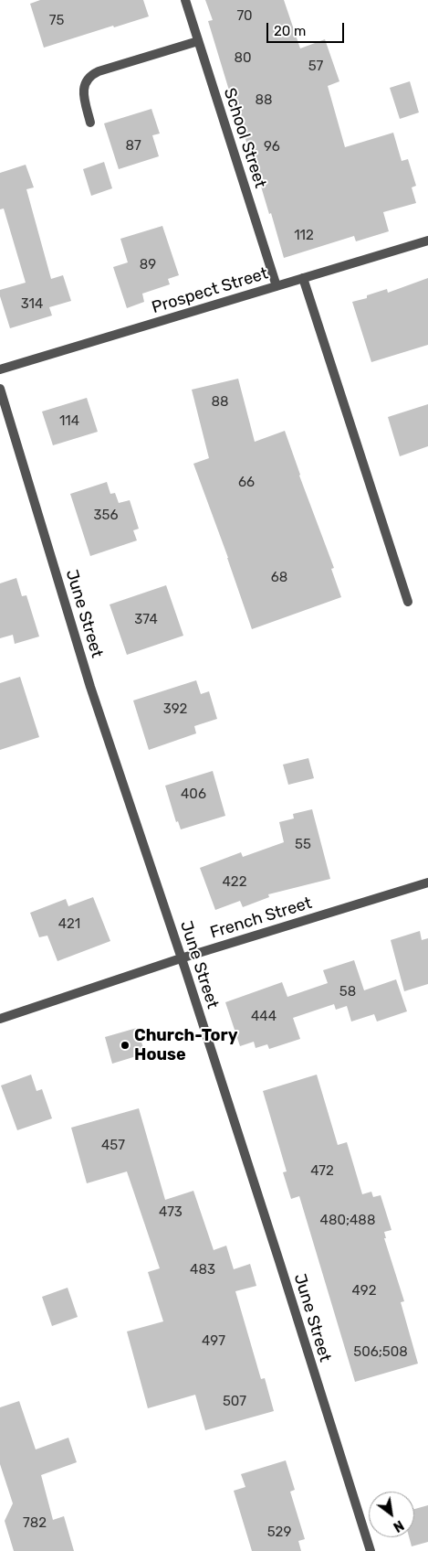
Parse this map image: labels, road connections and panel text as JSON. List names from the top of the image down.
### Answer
{
  "streets": {
    "street": [
      "School Street",
      "Prospect Street",
      "June Street",
      "French Street"
    ]
  },
  "crossings": [
    ["School Street", "Prospect Street"],
    ["June Street", "French Street"]
  ],
  "places": ["Church-Tory House"],
  "house_numbers": [
    "70",
    "75",
    "80",
    "57",
    "88",
    "87",
    "96",
    "112",
    "89",
    "314",
    "88",
    "114",
    "66",
    "356",
    "68",
    "374",
    "392",
    "406",
    "55",
    "422",
    "421",
    "58",
    "444",
    "457",
    "472",
    "473",
    "480;488",
    "483",
    "492",
    "497",
    "506;508",
    "507",
    "782",
    "529"
  ],
  "scale_bar": "20 m",
  "north": "bottom right"
}
